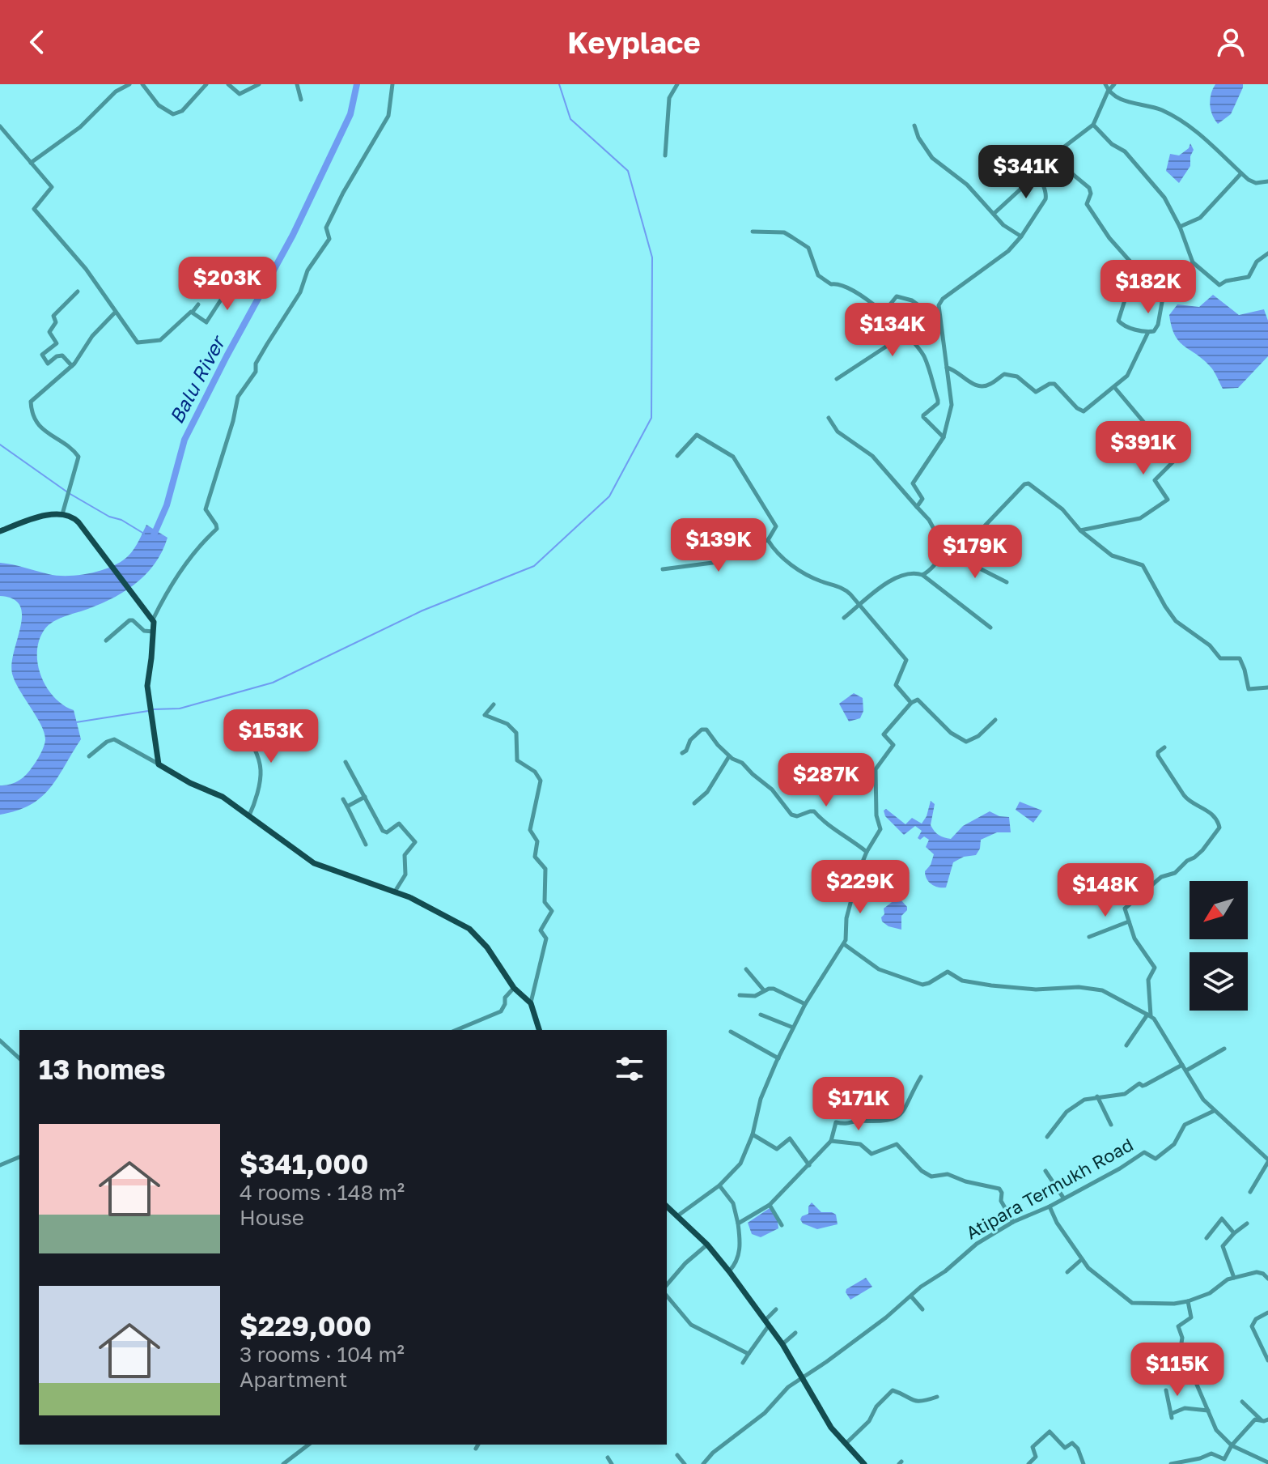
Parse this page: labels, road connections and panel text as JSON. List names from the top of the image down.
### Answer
{
  "streets": {
    "street": ["Atipara Termukh Road"]
  },
  "water": ["Balu River"],
  "north": "bottom left",
  "page": {
    "header": "Keyplace",
    "price": [
      "$341K",
      "$203K",
      "$182K",
      "$134K",
      "$391K",
      "$139K",
      "$179K",
      "$153K",
      "$287K",
      "$229K",
      "$148K",
      "$171K",
      "$115K"
    ],
    "heading": "13 homes",
    "list": [
      {
        "name": "$341,000",
        "note": "4 rooms · 148 m² · House"
      },
      {
        "name": "$229,000",
        "note": "3 rooms · 104 m² · Apartment"
      }
    ]
  }
}
